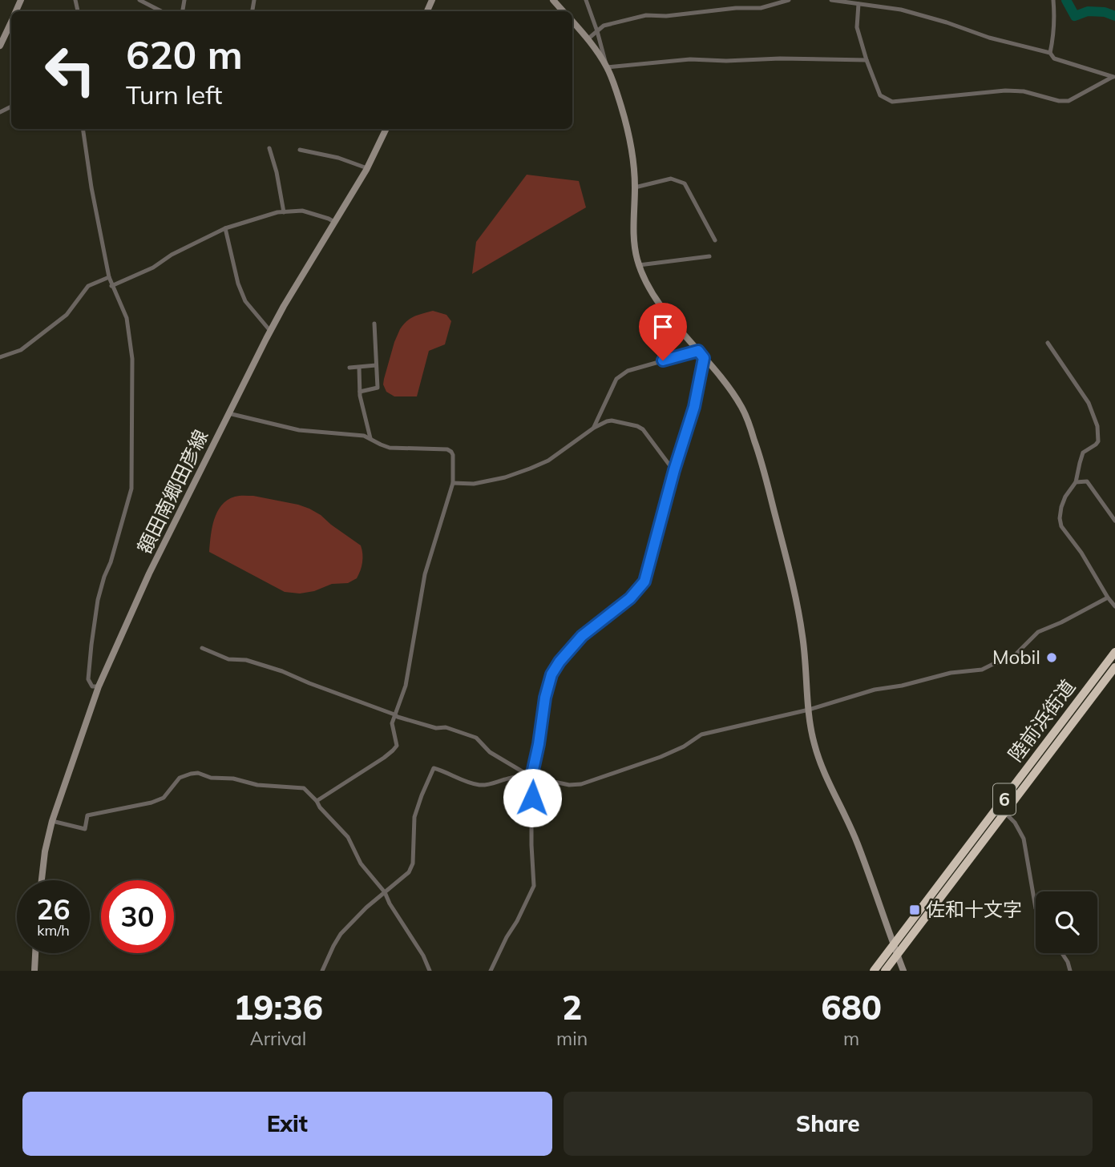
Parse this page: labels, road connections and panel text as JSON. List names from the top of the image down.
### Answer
{
  "streets": {
    "highway": ["陸前浜街道", "6"],
    "street": ["額田南郷田彦線"]
  },
  "places": {
    "other": ["Mobil"],
    "transit": ["佐和十文字"]
  },
  "page": {
    "turn": ["620 m", "Turn left"],
    "speed": "26 km/h",
    "limit": "30",
    "eta": [
      "19:36",
      "Arrival",
      "2",
      "min",
      "680",
      "m"
    ],
    "buttons": ["Exit", "Share"]
  }
}
